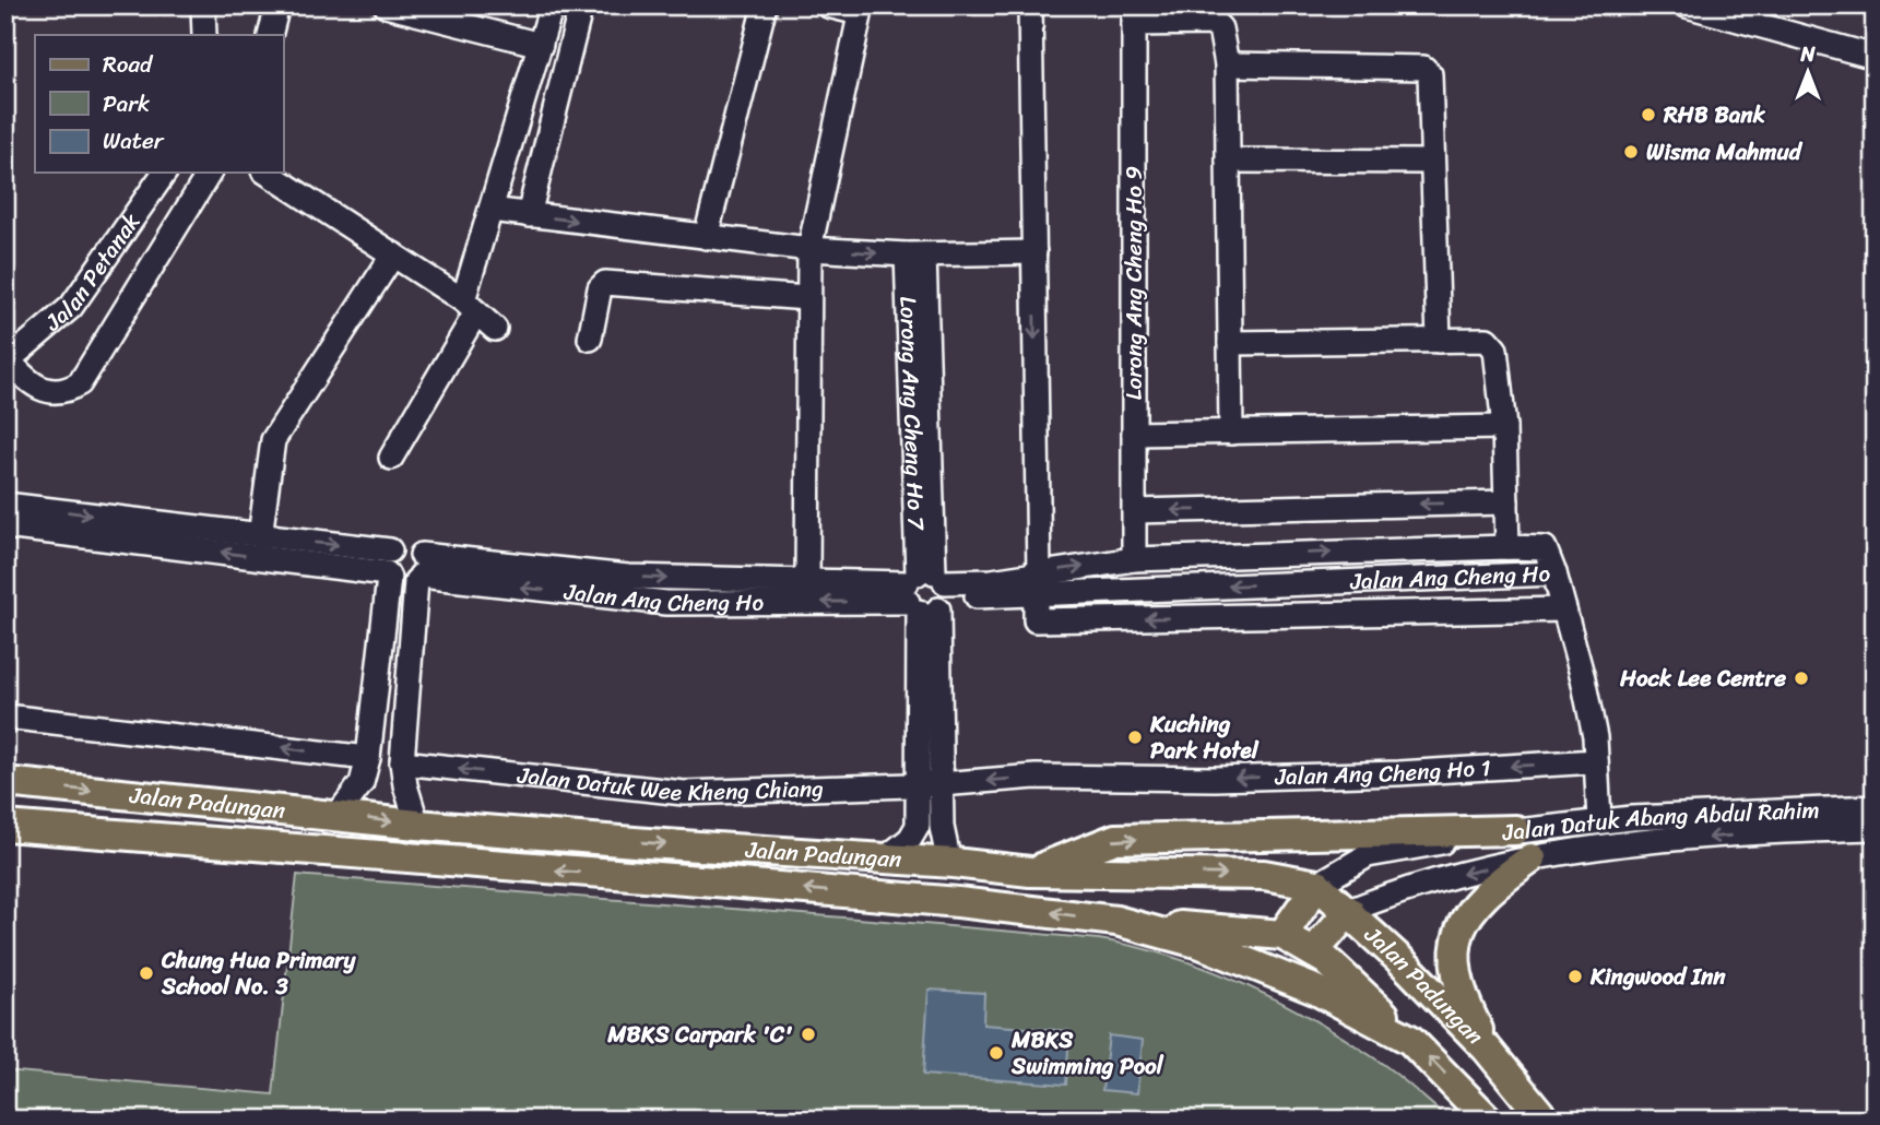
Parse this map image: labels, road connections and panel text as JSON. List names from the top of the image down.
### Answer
{
  "streets": {
    "main road": ["Jalan Padungan"],
    "street": [
      "Jalan Petanak",
      "Lorong Ang Cheng Ho 9",
      "Lorong Ang Cheng Ho 7",
      "Jalan Ang Cheng Ho",
      "Jalan Ang Cheng Ho 1",
      "Jalan Datuk Wee Kheng Chiang",
      "Jalan Datuk Abang Abdul Rahim"
    ]
  },
  "crossings": [
    ["Lorong Ang Cheng Ho 9", "Jalan Ang Cheng Ho"],
    ["Lorong Ang Cheng Ho 7", "Jalan Ang Cheng Ho"],
    ["Lorong Ang Cheng Ho 7", "Jalan Ang Cheng Ho 1"],
    ["Lorong Ang Cheng Ho 7", "Jalan Datuk Wee Kheng Chiang"],
    ["Lorong Ang Cheng Ho 7", "Jalan Padungan"],
    ["Jalan Ang Cheng Ho 1", "Jalan Datuk Wee Kheng Chiang"],
    ["Jalan Padungan", "Jalan Datuk Abang Abdul Rahim"]
  ],
  "one_way": ["Jalan Datuk Wee Kheng Chiang"],
  "places": [
    "RHB Bank",
    "Wisma Mahmud",
    "Hock Lee Centre",
    "Kuching Park Hotel",
    "Chung Hua Primary School No. 3",
    "Kingwood Inn",
    "MBKS Carpark 'C'",
    "MBKS Swimming Pool"
  ],
  "legend": ["Road", "Park", "Water"],
  "north": "top"
}
